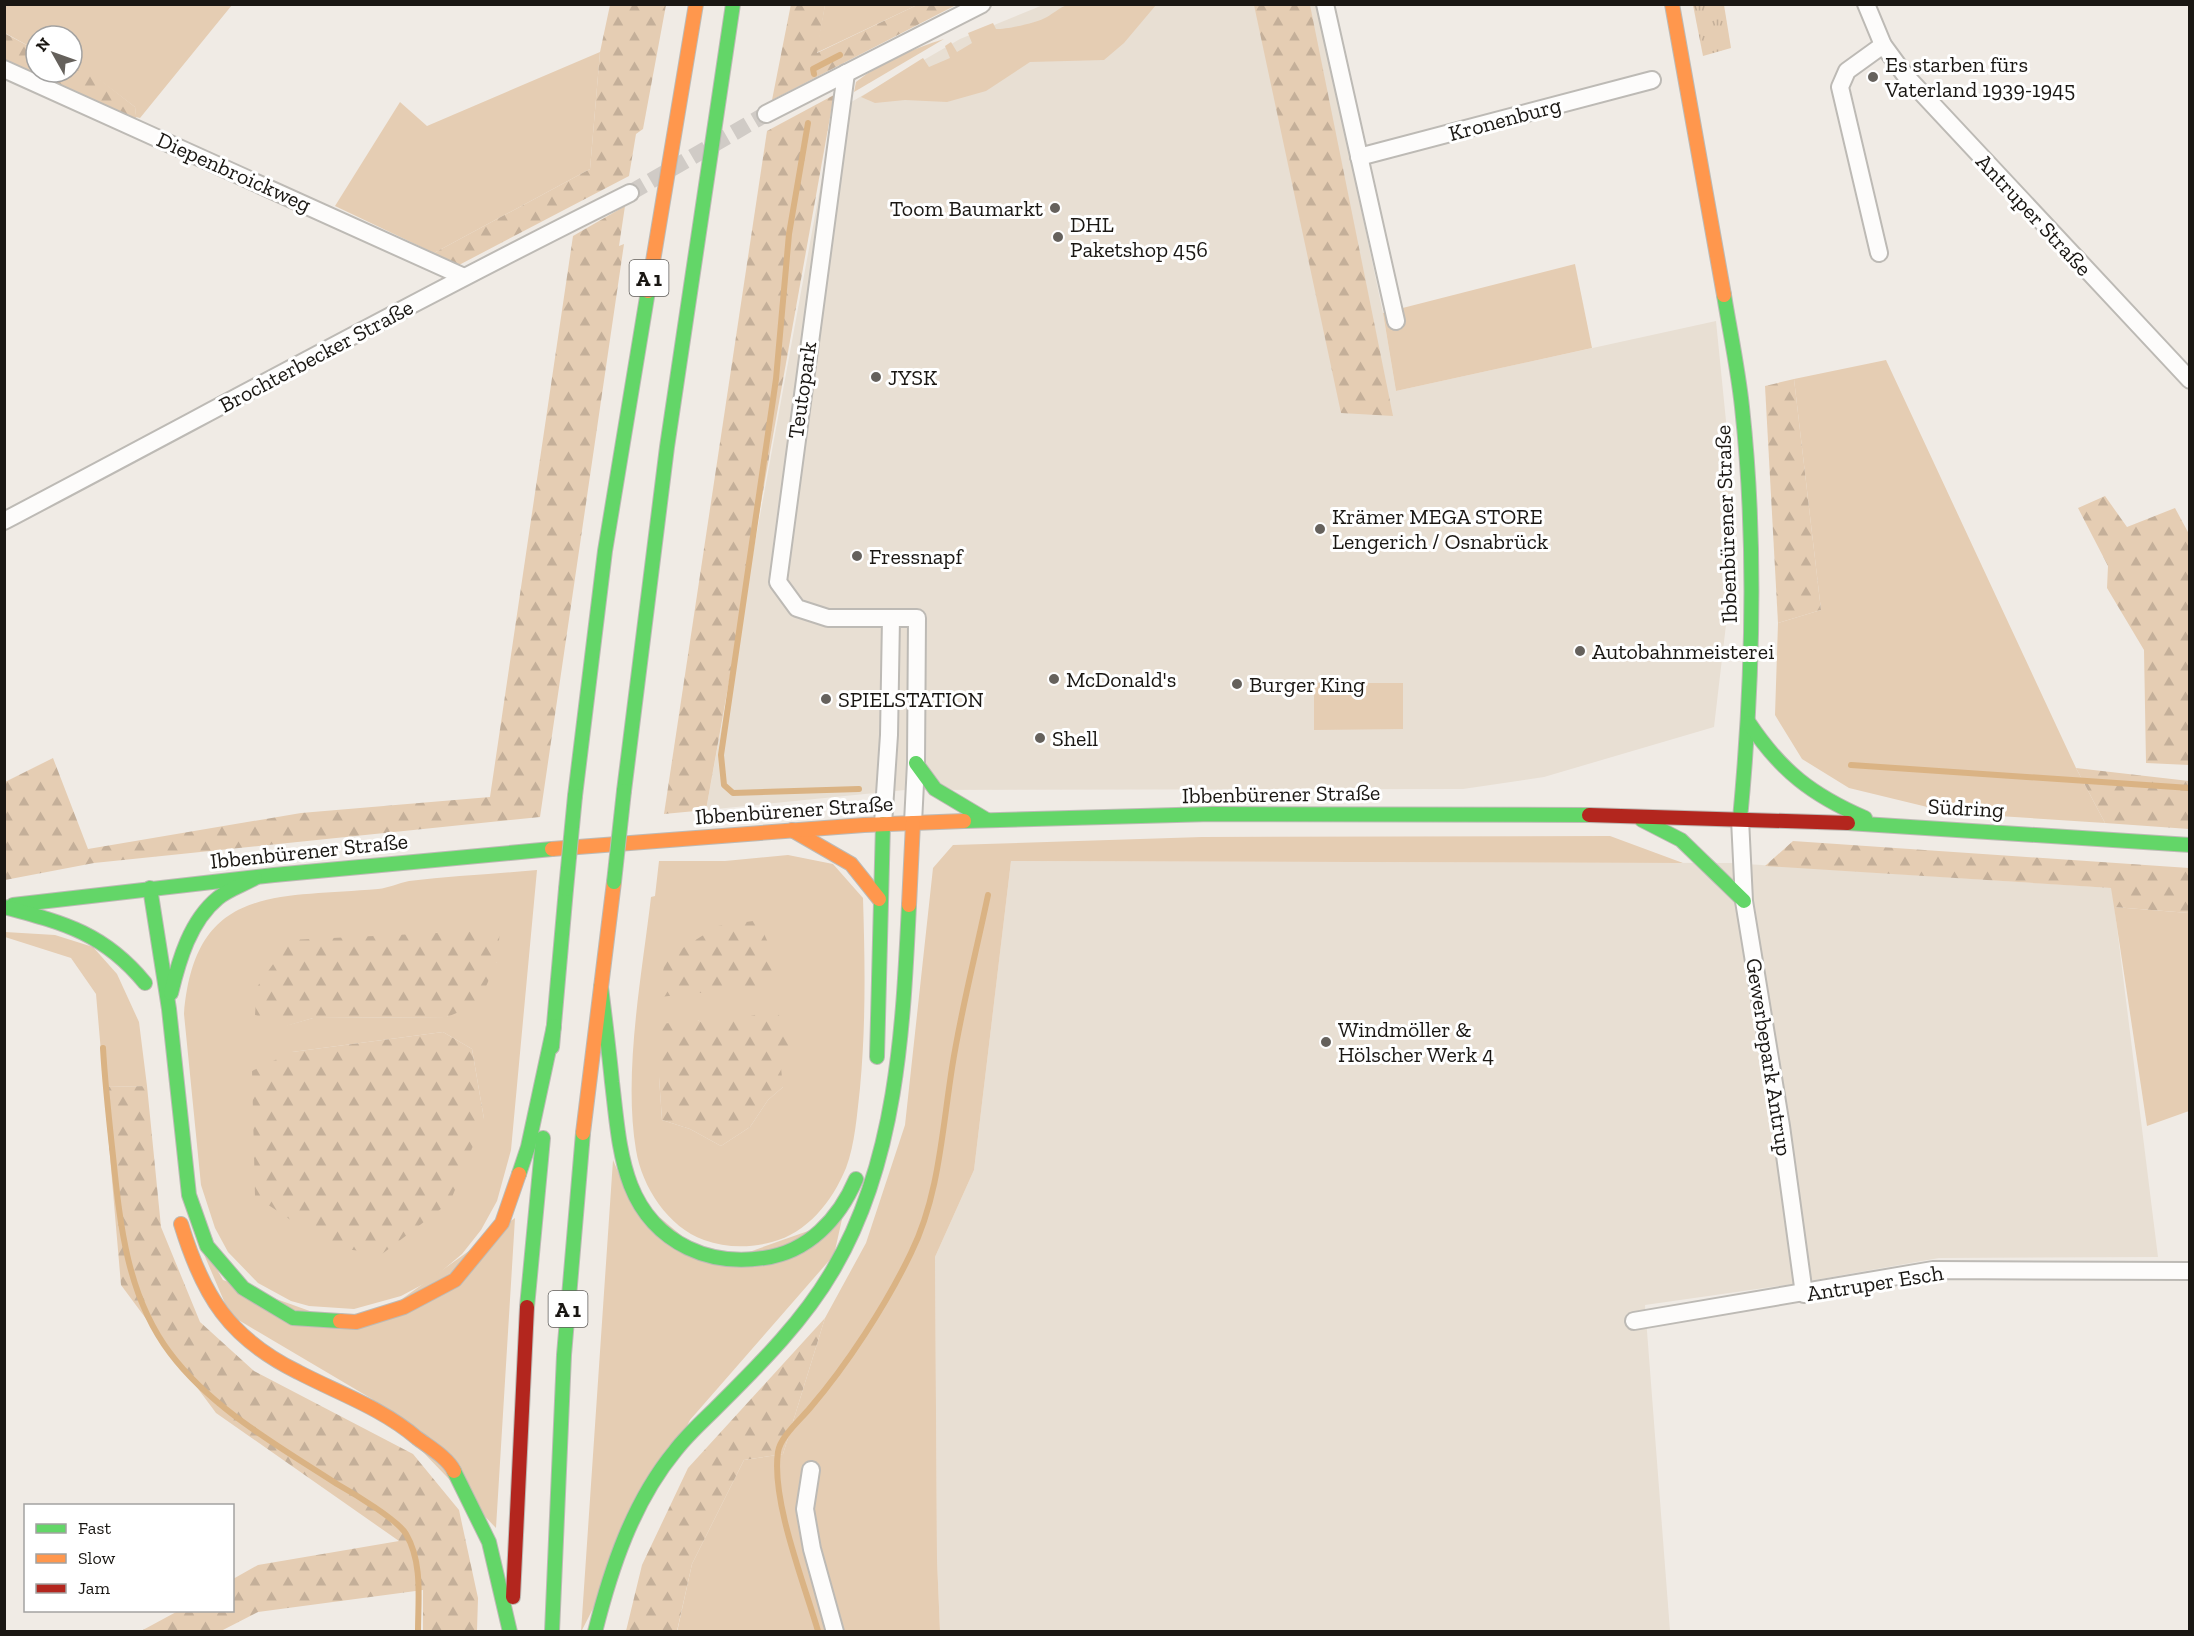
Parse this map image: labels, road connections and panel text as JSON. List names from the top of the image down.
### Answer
{
  "streets": {
    "main road": ["A 1", "Ibbenbürener Straße", "Südring"],
    "street": [
      "Kronenburg",
      "Diepenbroickweg",
      "Antruper Straße",
      "Brochterbecker Straße",
      "Teutopark",
      "Gewerbepark Antrup",
      "Antruper Esch"
    ]
  },
  "crossings": [
    ["Diepenbroickweg", "Brochterbecker Straße"],
    ["Teutopark", "Ibbenbürener Straße"],
    ["Ibbenbürener Straße", "Südring"],
    ["Ibbenbürener Straße", "Gewerbepark Antrup"],
    ["Südring", "Gewerbepark Antrup"],
    ["Gewerbepark Antrup", "Antruper Esch"]
  ],
  "places": [
    "Es starben fürs Vaterland 1939-1945",
    "Toom Baumarkt",
    "DHL Paketshop 456",
    "JYSK",
    "Krämer MEGA STORE Lengerich / Osnabrück",
    "Fressnapf",
    "Autobahnmeisterei",
    "McDonald's",
    "Burger King",
    "SPIELSTATION",
    "Shell",
    "Windmöller & Hölscher Werk 4"
  ],
  "legend": ["Fast", "Slow", "Jam"],
  "north": "top left"
}
